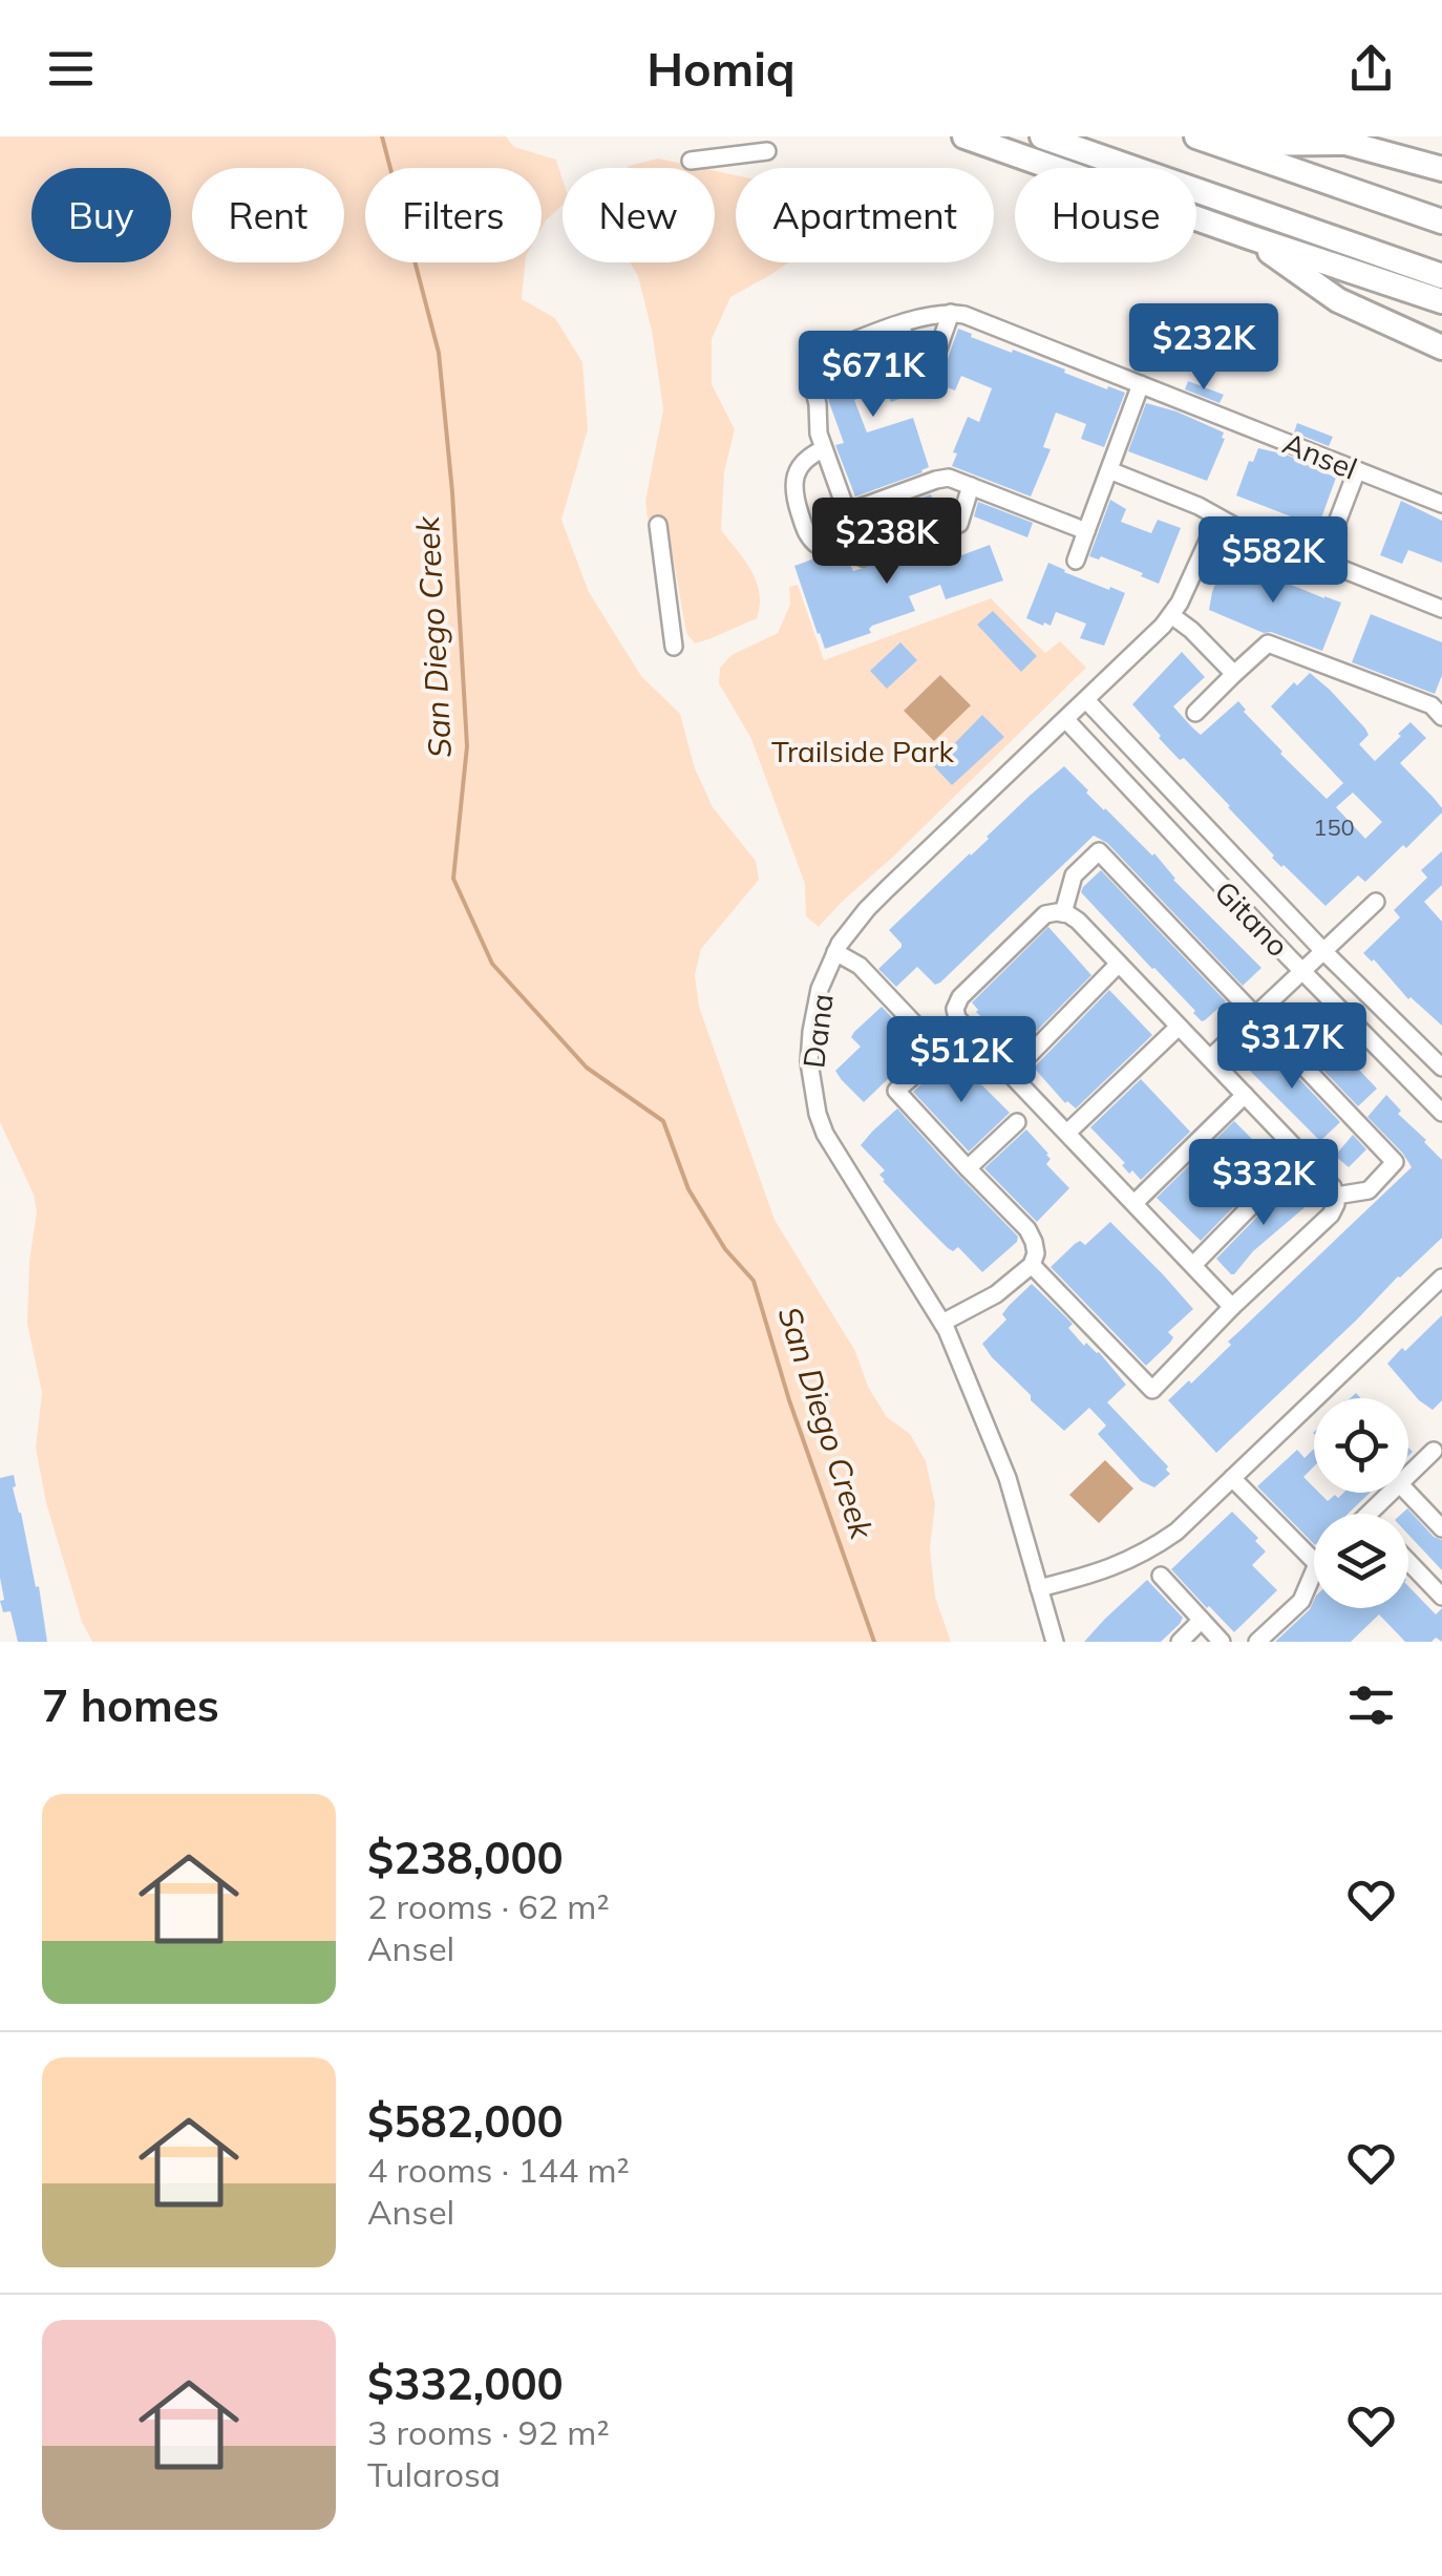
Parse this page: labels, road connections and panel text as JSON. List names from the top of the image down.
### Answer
{
  "streets": {
    "street": ["Ansel", "Gitano", "Dana"]
  },
  "crossings": [
    ["Gitano", "Dana"]
  ],
  "water": ["San Diego Creek"],
  "parks": ["Trailside Park"],
  "house_numbers": ["150"],
  "page": {
    "header": "Homiq",
    "chip": [
      "Buy",
      "Rent",
      "Filters",
      "New",
      "Apartment",
      "House"
    ],
    "price": [
      "$232K",
      "$671K",
      "$238K",
      "$582K",
      "$317K",
      "$512K",
      "$332K"
    ],
    "heading": "7 homes",
    "list": [
      {
        "name": "$238,000",
        "note": "2 rooms · 62 m² · Ansel"
      },
      {
        "name": "$582,000",
        "note": "4 rooms · 144 m² · Ansel"
      },
      {
        "name": "$332,000",
        "note": "3 rooms · 92 m² · Tularosa"
      }
    ]
  }
}
